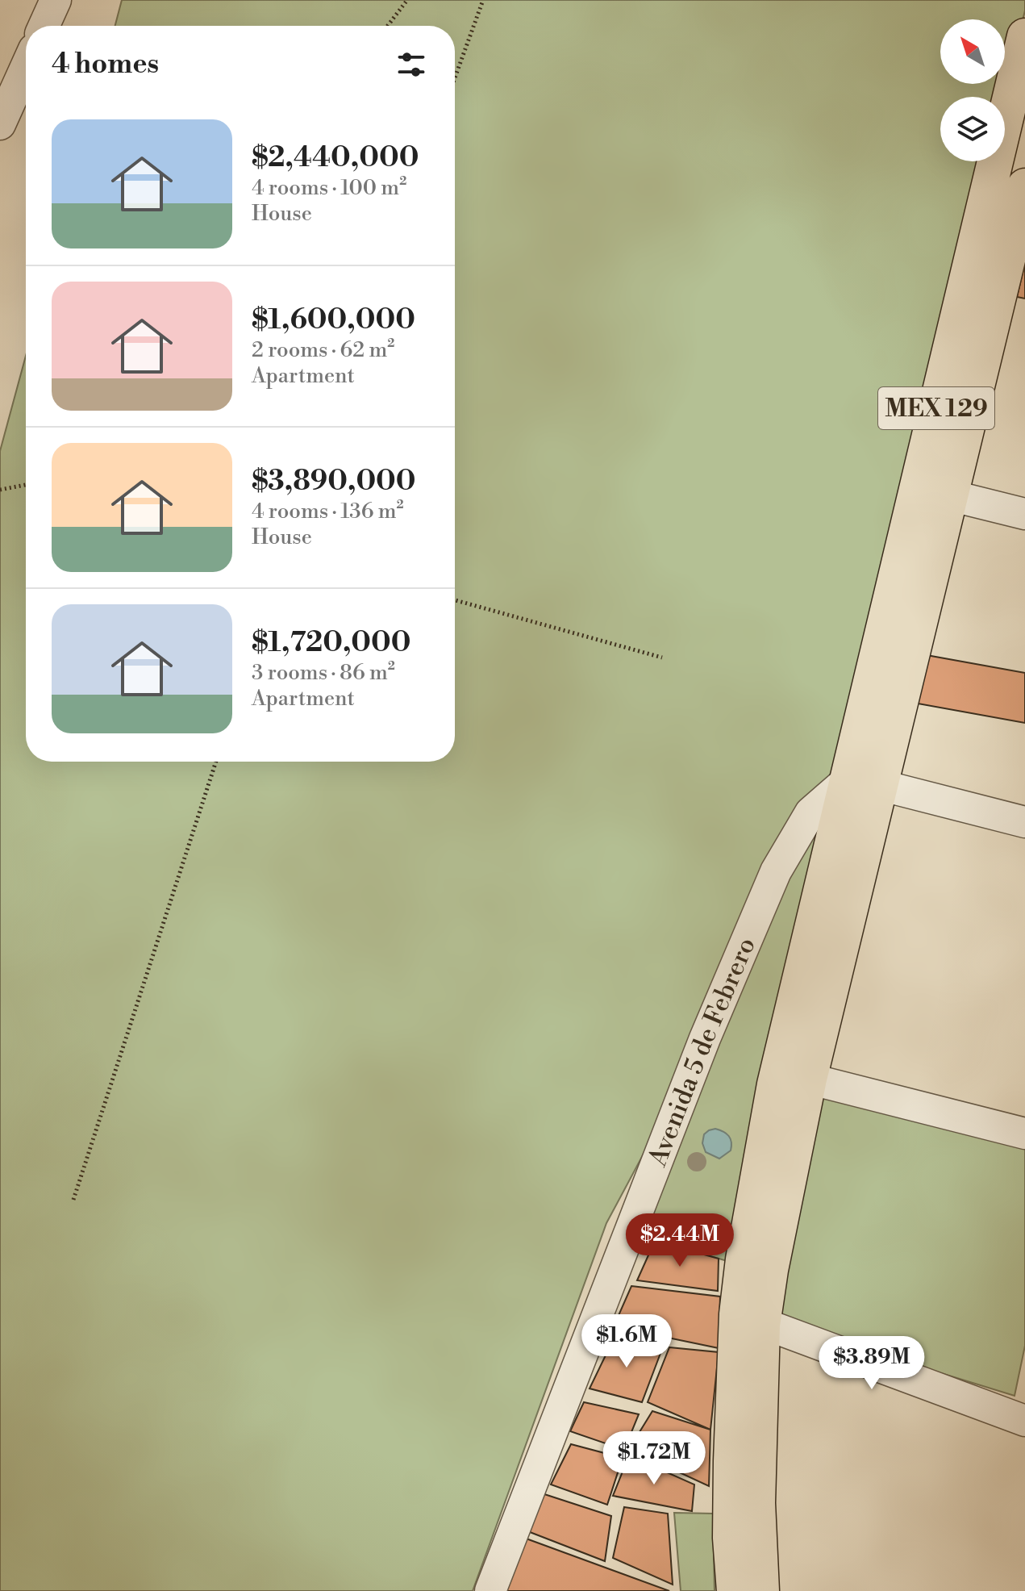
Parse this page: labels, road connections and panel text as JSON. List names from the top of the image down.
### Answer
{
  "streets": {
    "main road": ["MEX 129"],
    "street": ["Avenida 5 de Febrero"]
  },
  "crossings": [
    ["MEX 129", "Avenida 5 de Febrero"]
  ],
  "north": "top left",
  "page": {
    "heading": "4 homes",
    "list": [
      {
        "name": "$2,440,000",
        "note": "4 rooms · 100 m² · House"
      },
      {
        "name": "$1,600,000",
        "note": "2 rooms · 62 m² · Apartment"
      },
      {
        "name": "$3,890,000",
        "note": "4 rooms · 136 m² · House"
      },
      {
        "name": "$1,720,000",
        "note": "3 rooms · 86 m² · Apartment"
      }
    ],
    "price": [
      "$2.44M",
      "$1.6M",
      "$3.89M",
      "$1.72M"
    ]
  }
}
